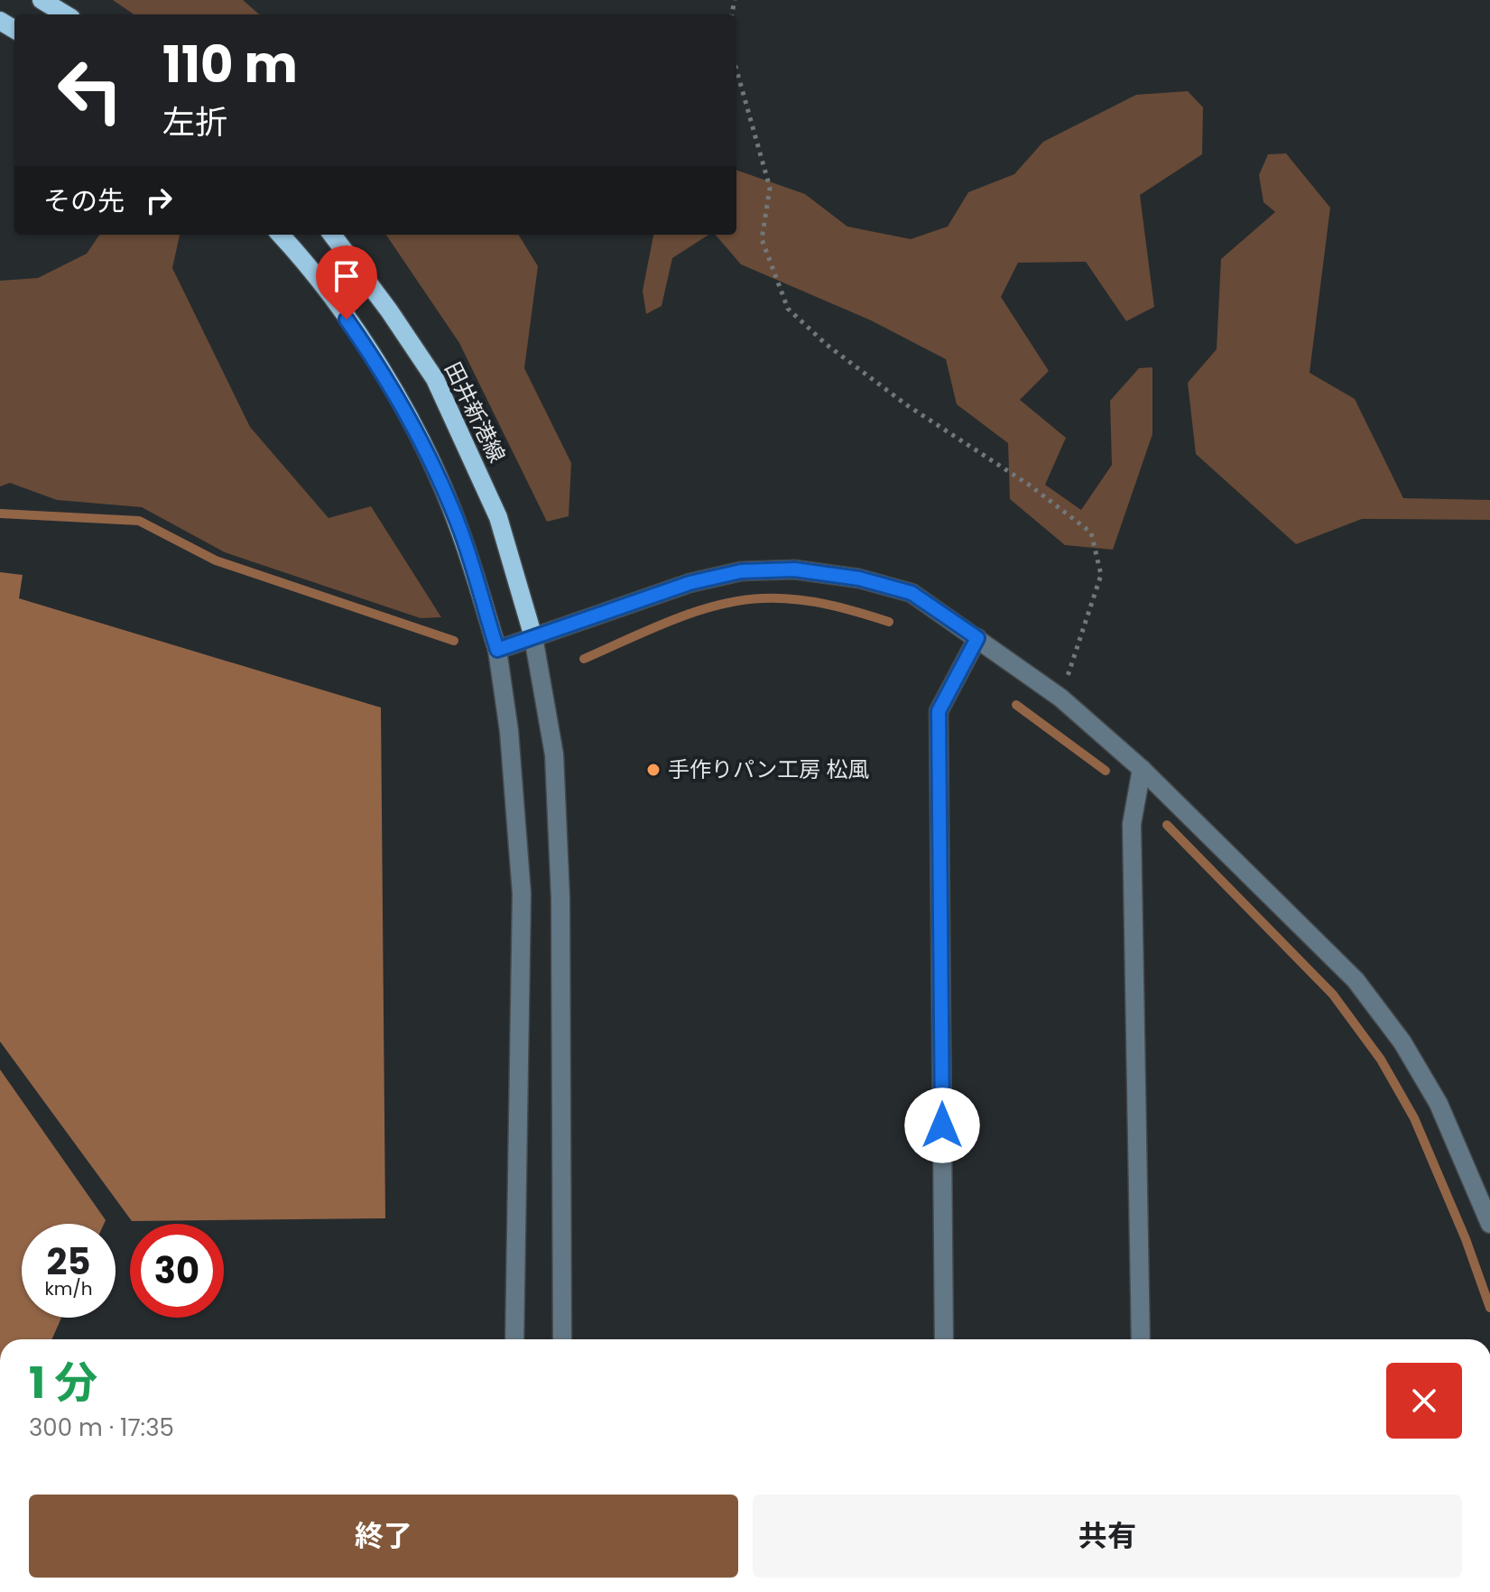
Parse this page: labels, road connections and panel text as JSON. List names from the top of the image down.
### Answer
{
  "streets": {
    "main road": ["田井新港線"]
  },
  "places": ["手作りパン工房 松風"],
  "page": {
    "turn": ["110 m", "左折"],
    "then": "その先",
    "speed": "25 km/h",
    "limit": "30",
    "heading": ["1 分", "300 m · 17:35"],
    "buttons": ["終了", "共有"]
  }
}
